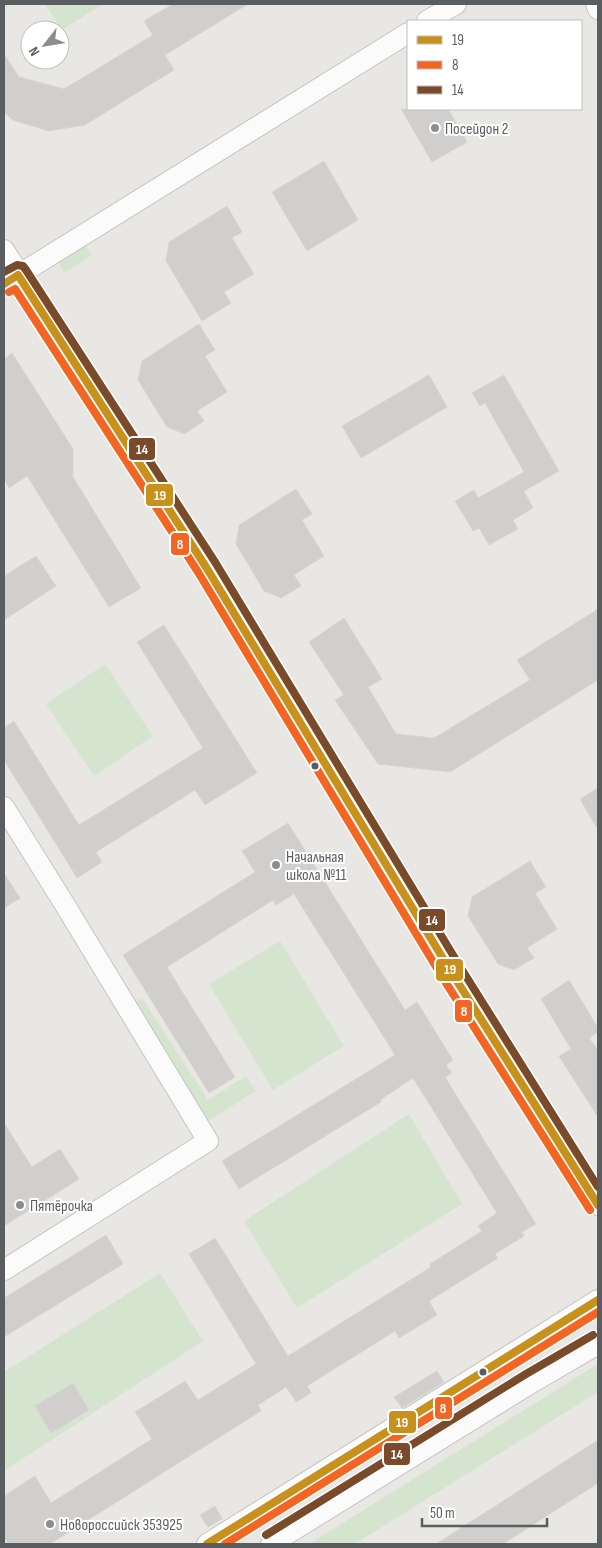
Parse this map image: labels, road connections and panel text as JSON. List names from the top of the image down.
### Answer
{
  "places": [
    "Посейдон 2",
    "Начальная школа №11",
    "Пятёрочка",
    "Новороссийск 353925"
  ],
  "lines": ["transit line 14", "transit line 19", "transit line 8"],
  "legend": ["19", "8", "14"],
  "scale_bar": "50 m",
  "north": "bottom left"
}
